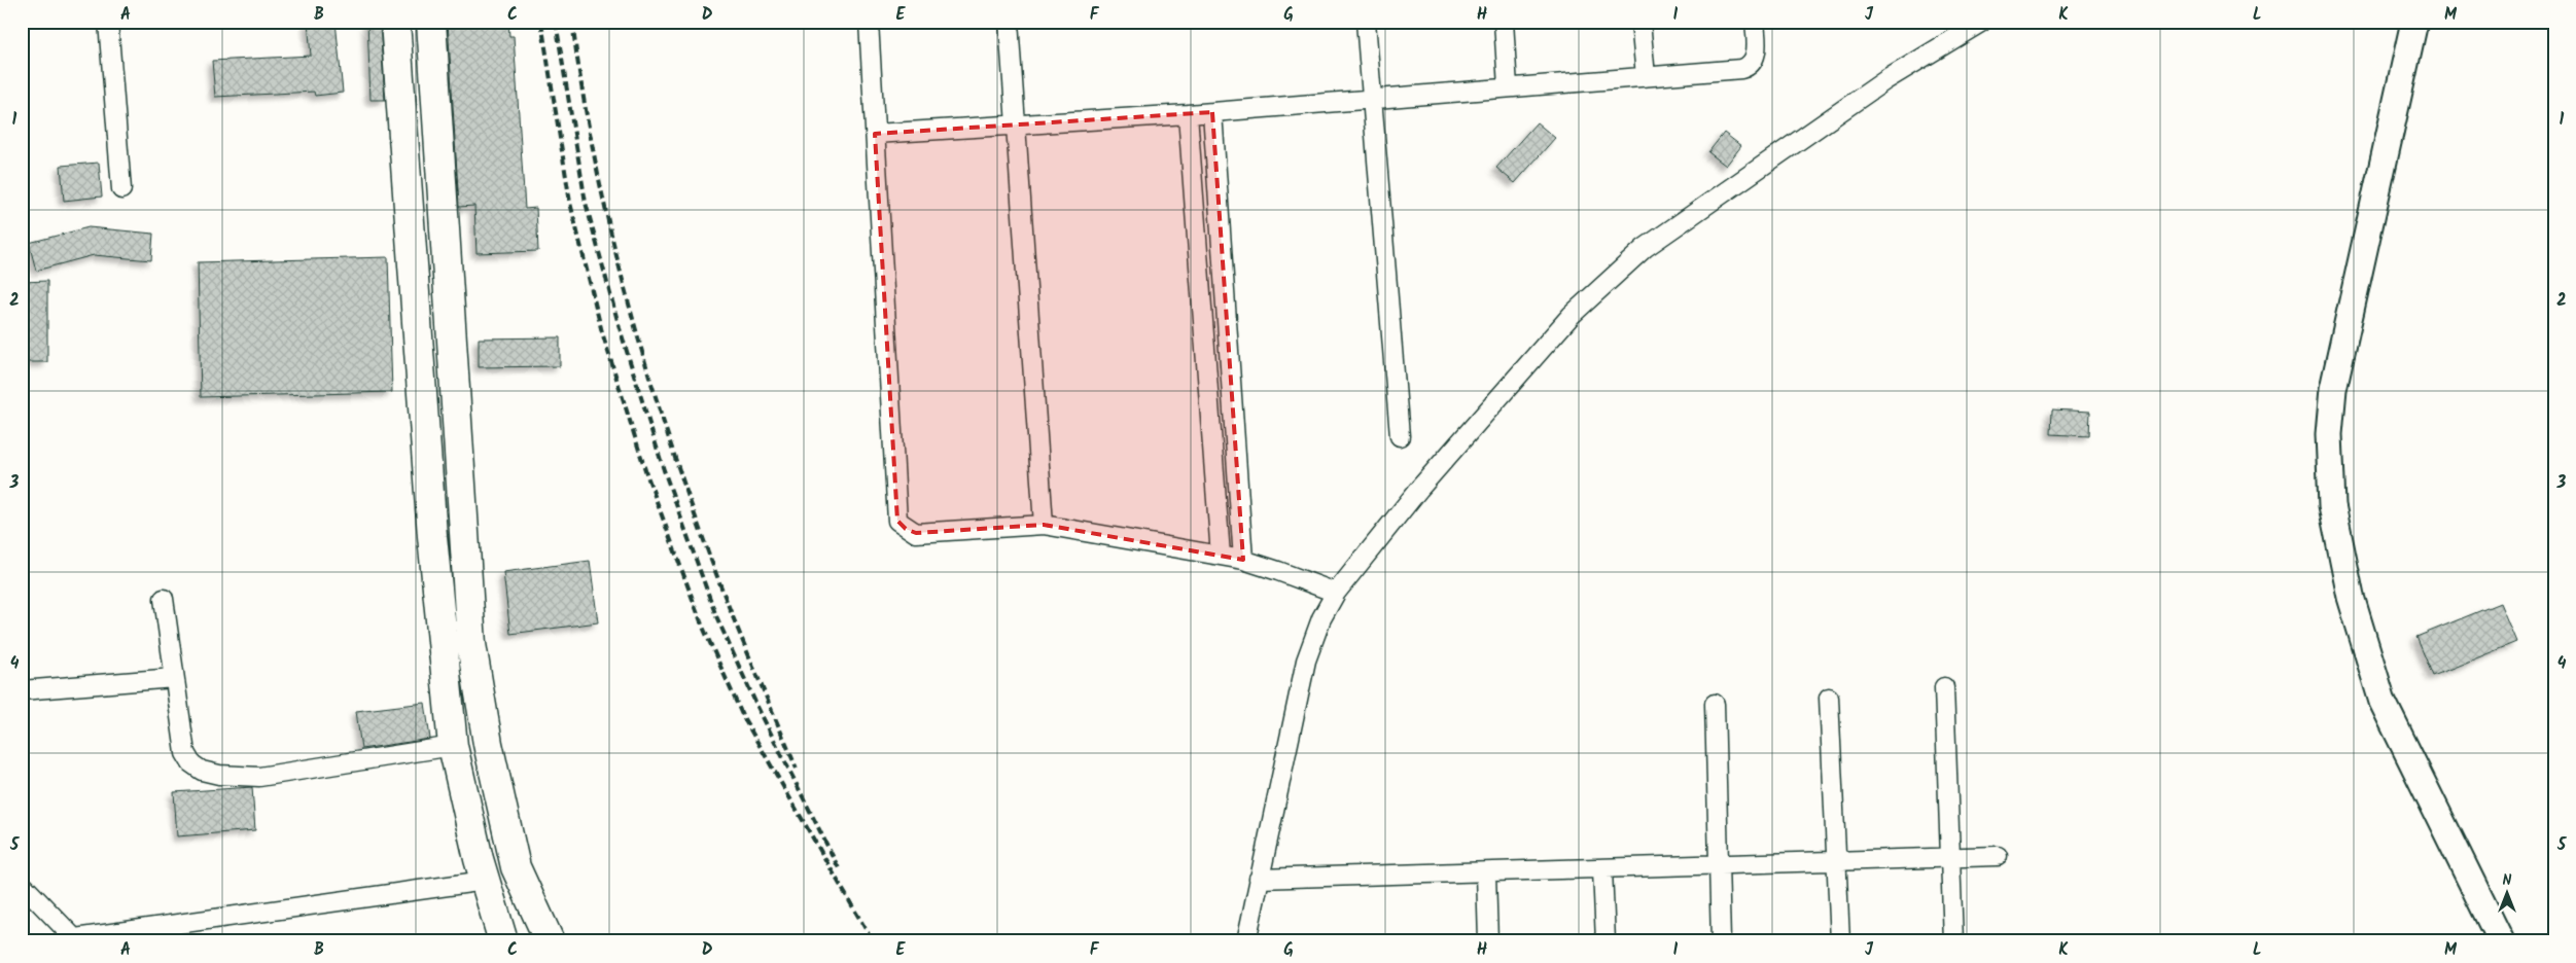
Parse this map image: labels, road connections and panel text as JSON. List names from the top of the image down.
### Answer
{
  "north": "top",
  "grid": {
    "columns": [
      "A",
      "B",
      "C",
      "D",
      "E",
      "F",
      "G",
      "H",
      "I",
      "J",
      "K",
      "L",
      "M"
    ],
    "rows": [
      "1",
      "2",
      "3",
      "4",
      "5"
    ]
  }
}
